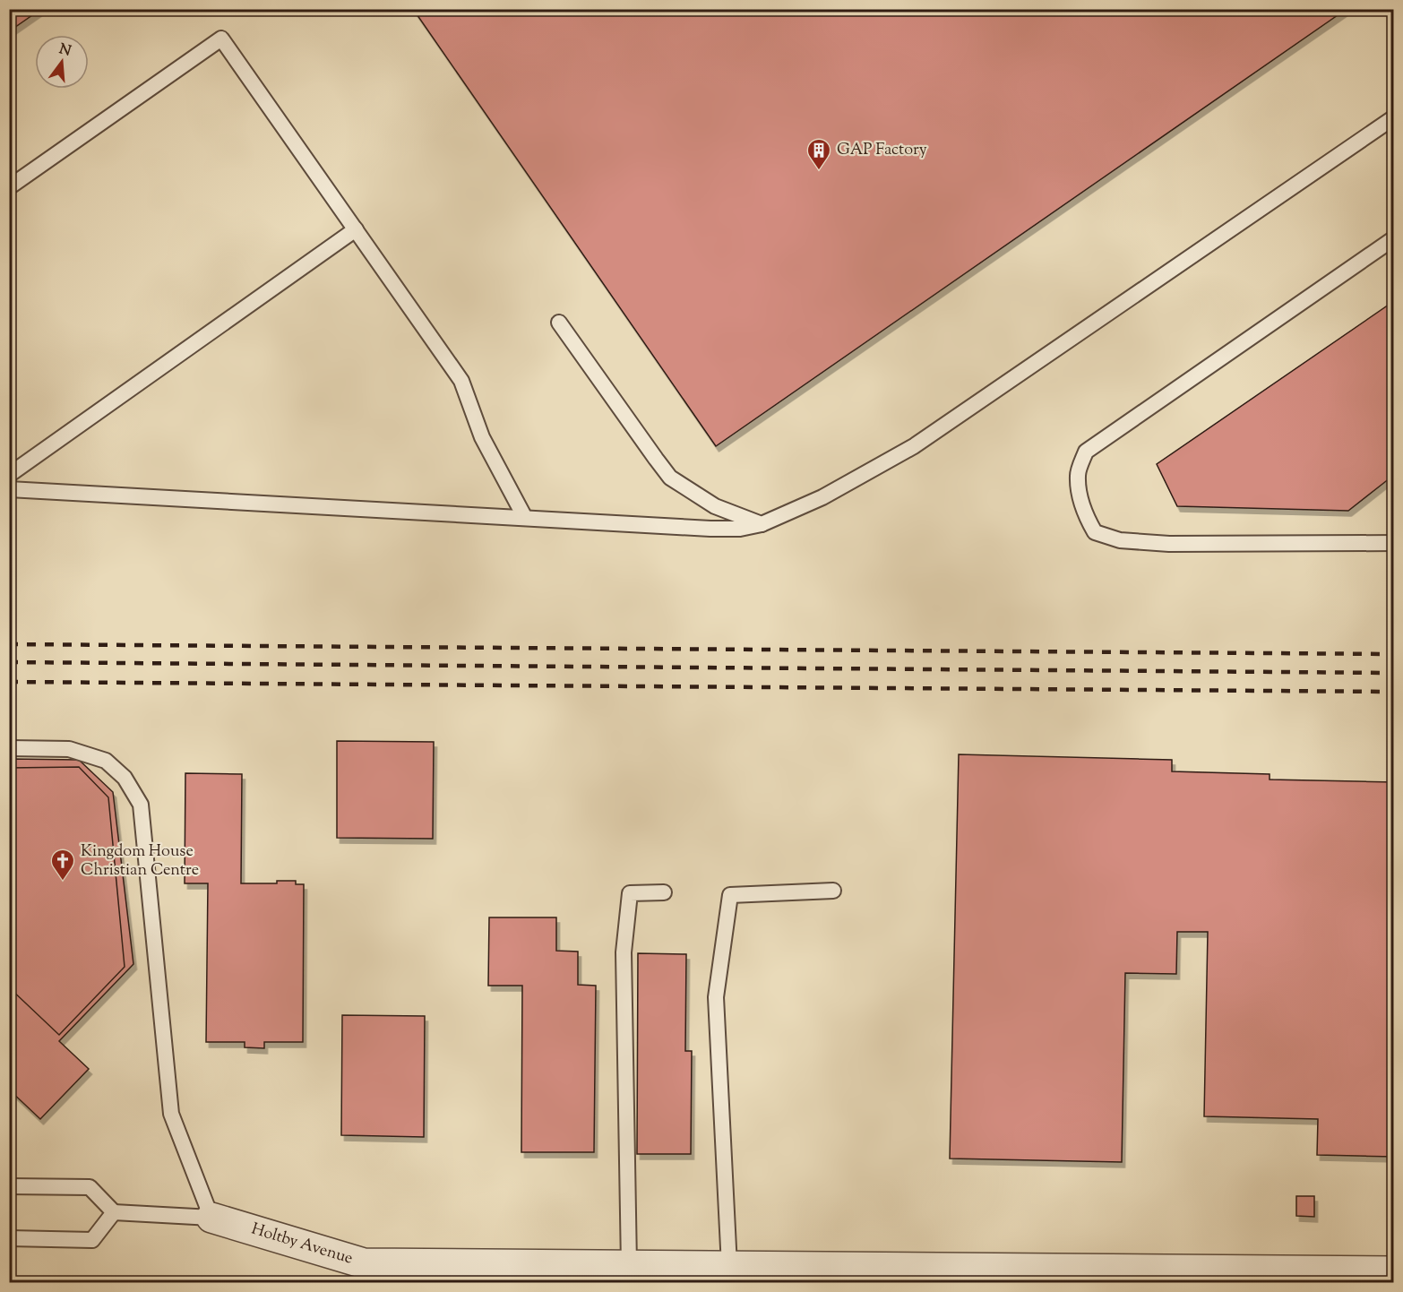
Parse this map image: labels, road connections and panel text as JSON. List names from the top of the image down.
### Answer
{
  "streets": {
    "street": ["Holtby Avenue"]
  },
  "places": {
    "building": ["GAP Factory"],
    "church": ["Kingdom House Christian Centre"]
  },
  "north": "top"
}
